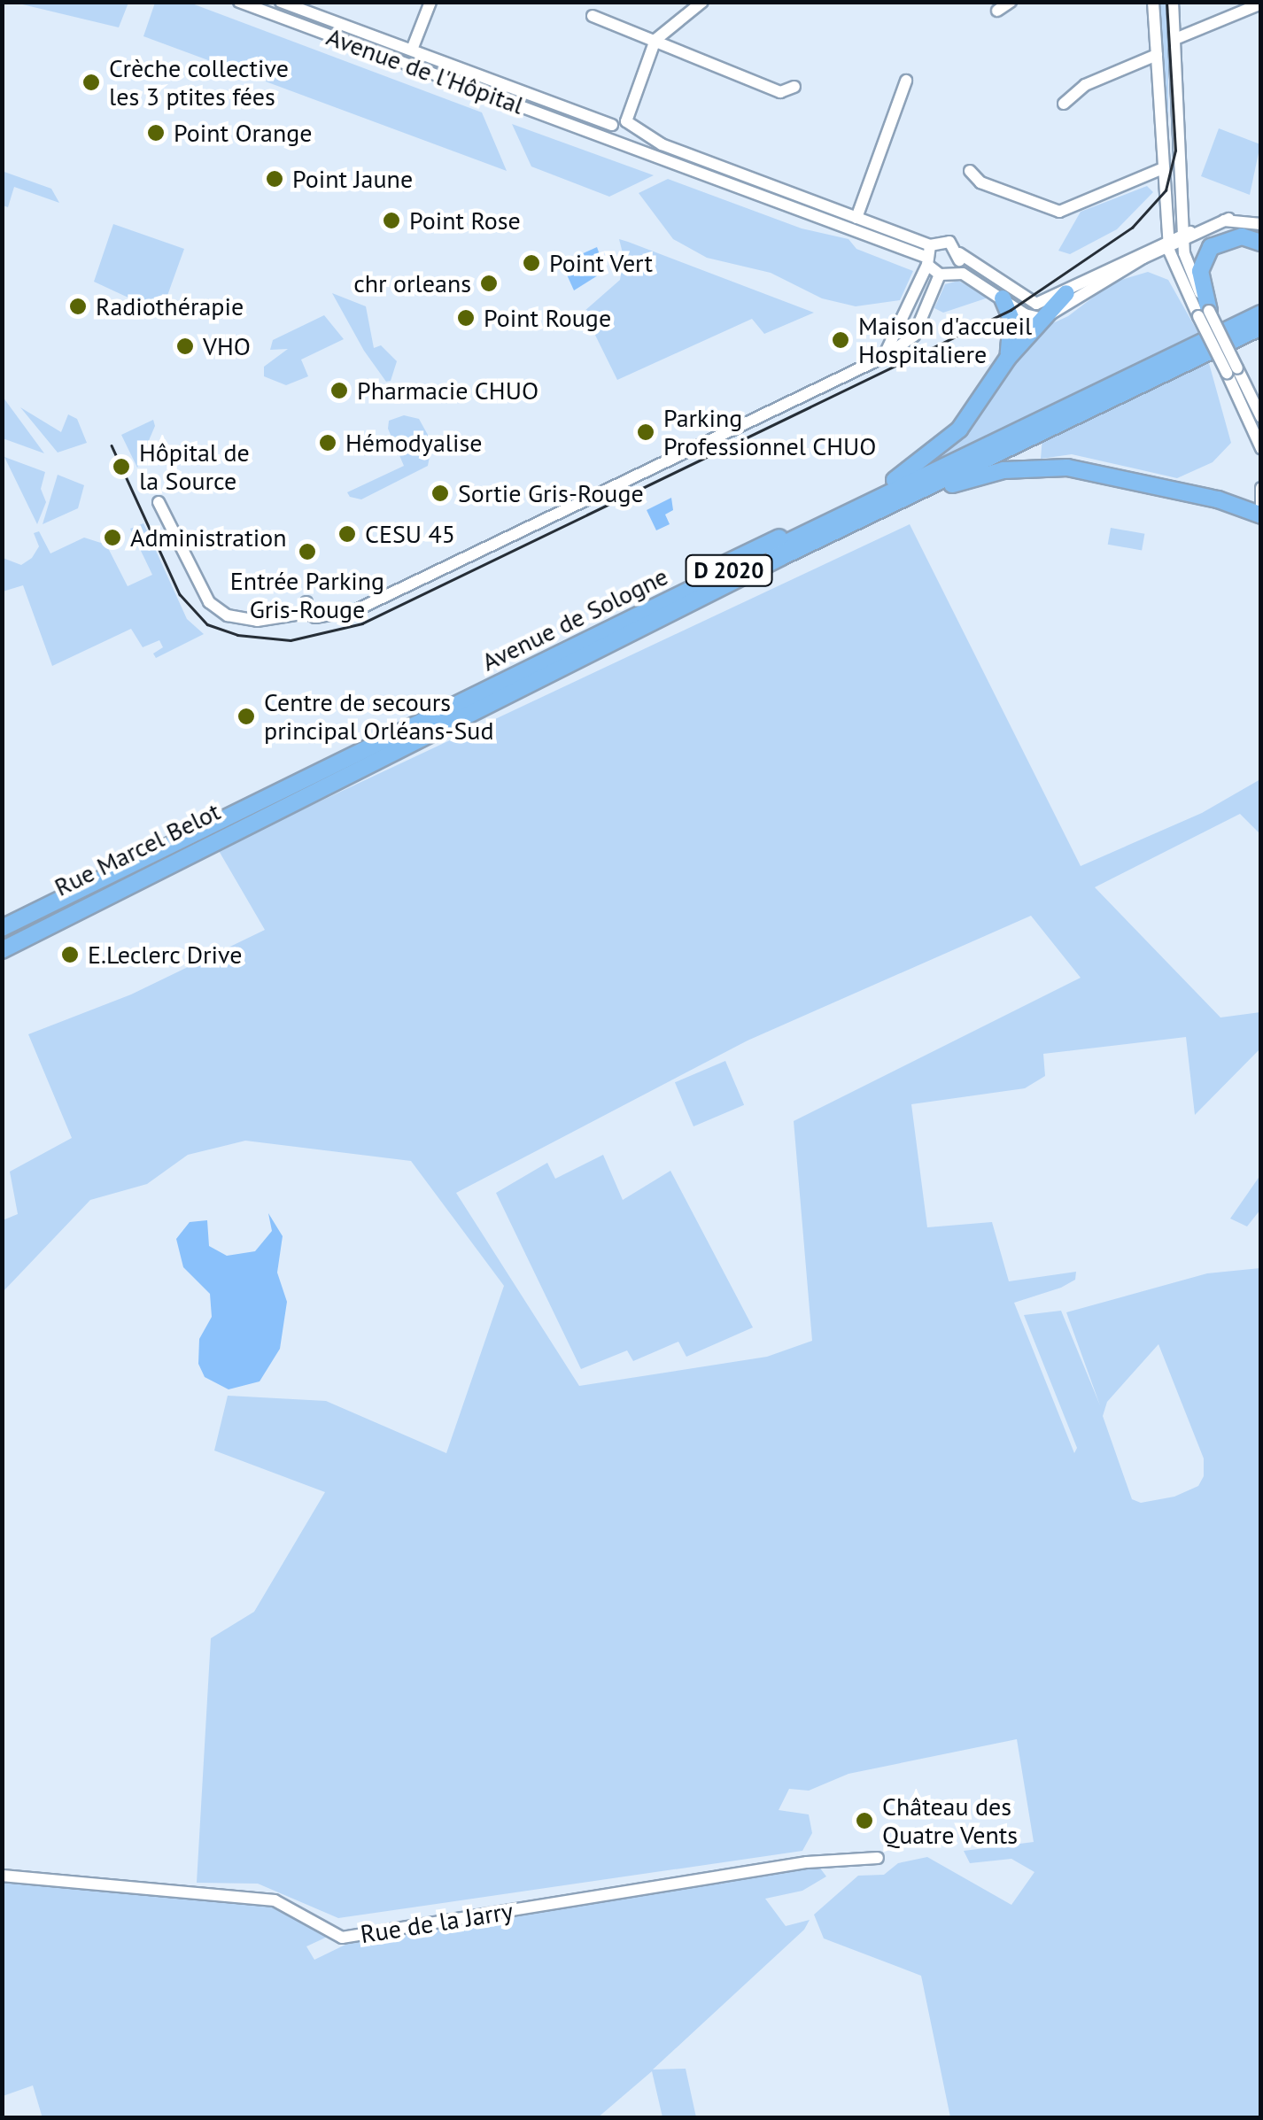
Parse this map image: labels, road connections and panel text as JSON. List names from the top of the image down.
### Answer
{
  "streets": {
    "main road": ["D 2020", "Avenue de Sologne", "Rue Marcel Belot"],
    "street": ["Avenue de l'Hôpital", "Rue de la Jarry"]
  },
  "crossings": [
    ["D 2020", "Rue Marcel Belot"],
    ["Avenue de Sologne", "Rue Marcel Belot"]
  ],
  "places": [
    "Crèche collective les 3 ptites fées",
    "Point Orange",
    "Point Jaune",
    "Point Rose",
    "Point Vert",
    "chr orleans",
    "Radiothérapie",
    "Point Rouge",
    "Maison d'accueil Hospitaliere",
    "VHO",
    "Pharmacie CHUO",
    "Parking Professionnel CHUO",
    "Hémodyalise",
    "Hôpital de la Source",
    "Sortie Gris-Rouge",
    "CESU 45",
    "Administration",
    "Entrée Parking Gris-Rouge",
    "Centre de secours principal Orléans-Sud",
    "E.Leclerc Drive",
    "Château des Quatre Vents"
  ]
}
